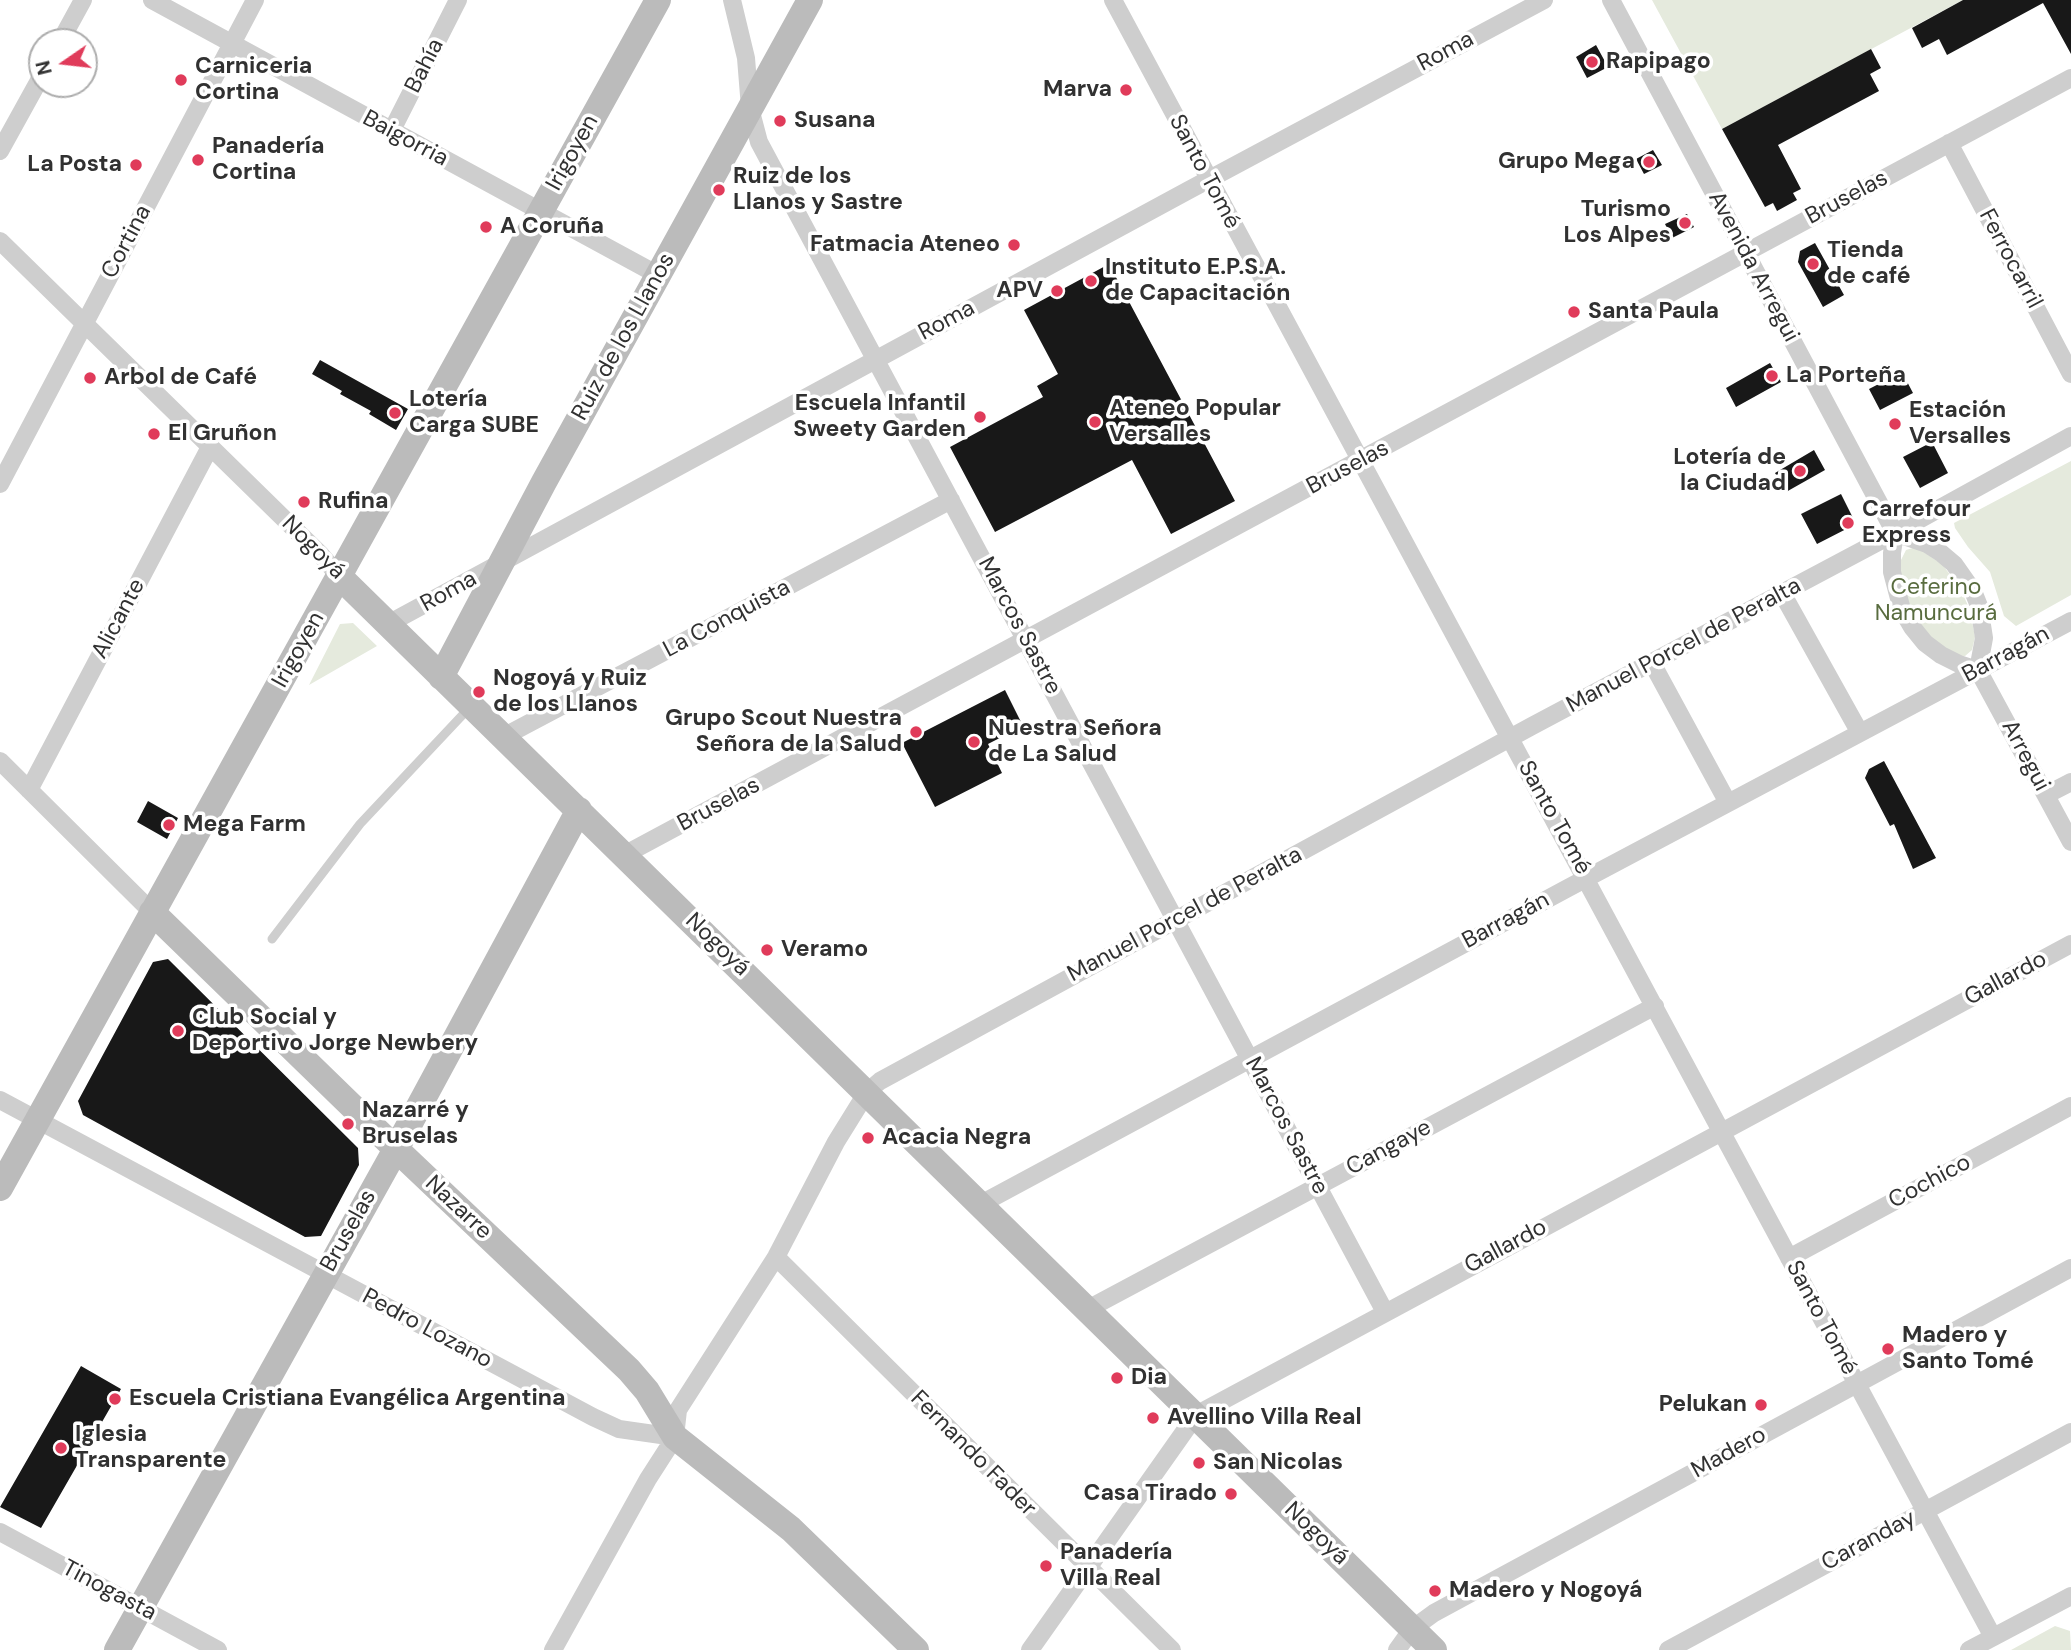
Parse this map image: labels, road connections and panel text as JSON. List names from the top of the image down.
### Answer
{
  "streets": {
    "street": [
      "Roma",
      "Bahía",
      "Baigorria",
      "Irigoyen",
      "Santo Tomé",
      "Bruselas",
      "Cortina",
      "Ferrocarril",
      "Avenida Arregui",
      "Ruiz de los Llanos",
      "Nogoyá",
      "Alicante",
      "La Conquista",
      "Marcos Sastre",
      "Manuel Porcel de Peralta",
      "Barragán",
      "Arregui",
      "Gallardo",
      "Cangaye",
      "Cochico",
      "Nazarre",
      "Pedro Lozano",
      "Madero",
      "Fernando Fader",
      "Caranday",
      "Tinogasta"
    ]
  },
  "crossings": [
    ["Roma", "Santo Tomé"],
    ["Roma", "Ruiz de los Llanos"],
    ["Roma", "Nogoyá"],
    ["Roma", "Marcos Sastre"],
    ["Bahía", "Baigorria"],
    ["Baigorria", "Irigoyen"],
    ["Baigorria", "Cortina"],
    ["Baigorria", "Ruiz de los Llanos"],
    ["Irigoyen", "Nogoyá"],
    ["Irigoyen", "Nazarre"],
    ["Irigoyen", "Pedro Lozano"],
    ["Santo Tomé", "Bruselas"],
    ["Santo Tomé", "Manuel Porcel de Peralta"],
    ["Santo Tomé", "Barragán"],
    ["Santo Tomé", "Gallardo"],
    ["Santo Tomé", "Cangaye"],
    ["Santo Tomé", "Cochico"],
    ["Santo Tomé", "Madero"],
    ["Santo Tomé", "Caranday"],
    ["Bruselas", "Ferrocarril"],
    ["Bruselas", "Avenida Arregui"],
    ["Bruselas", "Nogoyá"],
    ["Bruselas", "Marcos Sastre"],
    ["Bruselas", "Nazarre"],
    ["Bruselas", "Pedro Lozano"],
    ["Bruselas", "Tinogasta"],
    ["Cortina", "Nogoyá"],
    ["Avenida Arregui", "Manuel Porcel de Peralta"],
    ["Ruiz de los Llanos", "Nogoyá"],
    ["Ruiz de los Llanos", "Marcos Sastre"],
    ["Nogoyá", "Alicante"],
    ["Nogoyá", "La Conquista"],
    ["Nogoyá", "Manuel Porcel de Peralta"],
    ["Nogoyá", "Barragán"],
    ["Nogoyá", "Gallardo"],
    ["Nogoyá", "Cangaye"],
    ["Nogoyá", "Madero"],
    ["Alicante", "Nazarre"],
    ["La Conquista", "Marcos Sastre"],
    ["Marcos Sastre", "Manuel Porcel de Peralta"],
    ["Marcos Sastre", "Barragán"],
    ["Marcos Sastre", "Gallardo"],
    ["Marcos Sastre", "Cangaye"],
    ["Manuel Porcel de Peralta", "Nazarre"],
    ["Manuel Porcel de Peralta", "Pedro Lozano"],
    ["Manuel Porcel de Peralta", "Fernando Fader"],
    ["Barragán", "Arregui"],
    ["Gallardo", "Fernando Fader"],
    ["Nazarre", "Pedro Lozano"]
  ],
  "parks": ["Ceferino Namuncurá"],
  "places": [
    "Rapipago",
    "Carniceria Cortina",
    "Marva",
    "Susana",
    "Panadería Cortina",
    "Grupo Mega",
    "La Posta",
    "Ruiz de los Llanos y Sastre",
    "Turismo Los Alpes",
    "A Coruña",
    "Fatmacia Ateneo",
    "Tienda de café",
    "Instituto E.P.S.A. de Capacitación",
    "APV",
    "Santa Paula",
    "La Porteña",
    "Arbol de Café",
    "Lotería Carga SUBE",
    "Escuela Infantil Sweety Garden",
    "Ateneo Popular Versalles",
    "Estación Versalles",
    "El Gruñon",
    "Lotería de la Ciudad",
    "Rufina",
    "Carrefour Express",
    "Nogoyá y Ruiz de los Llanos",
    "Grupo Scout Nuestra Señora de la Salud",
    "Nuestra Señora de La Salud",
    "Mega Farm",
    "Veramo",
    "Club Social y Deportivo Jorge Newbery",
    "Nazarré y Bruselas",
    "Acacia Negra",
    "Madero y Santo Tomé",
    "Dia",
    "Escuela Cristiana Evangélica Argentina",
    "Pelukan",
    "Avellino Villa Real",
    "Iglesia Transparente",
    "San Nicolas",
    "Casa Tirado",
    "Panadería Villa Real",
    "Madero y Nogoyá"
  ],
  "north": "left"
}
